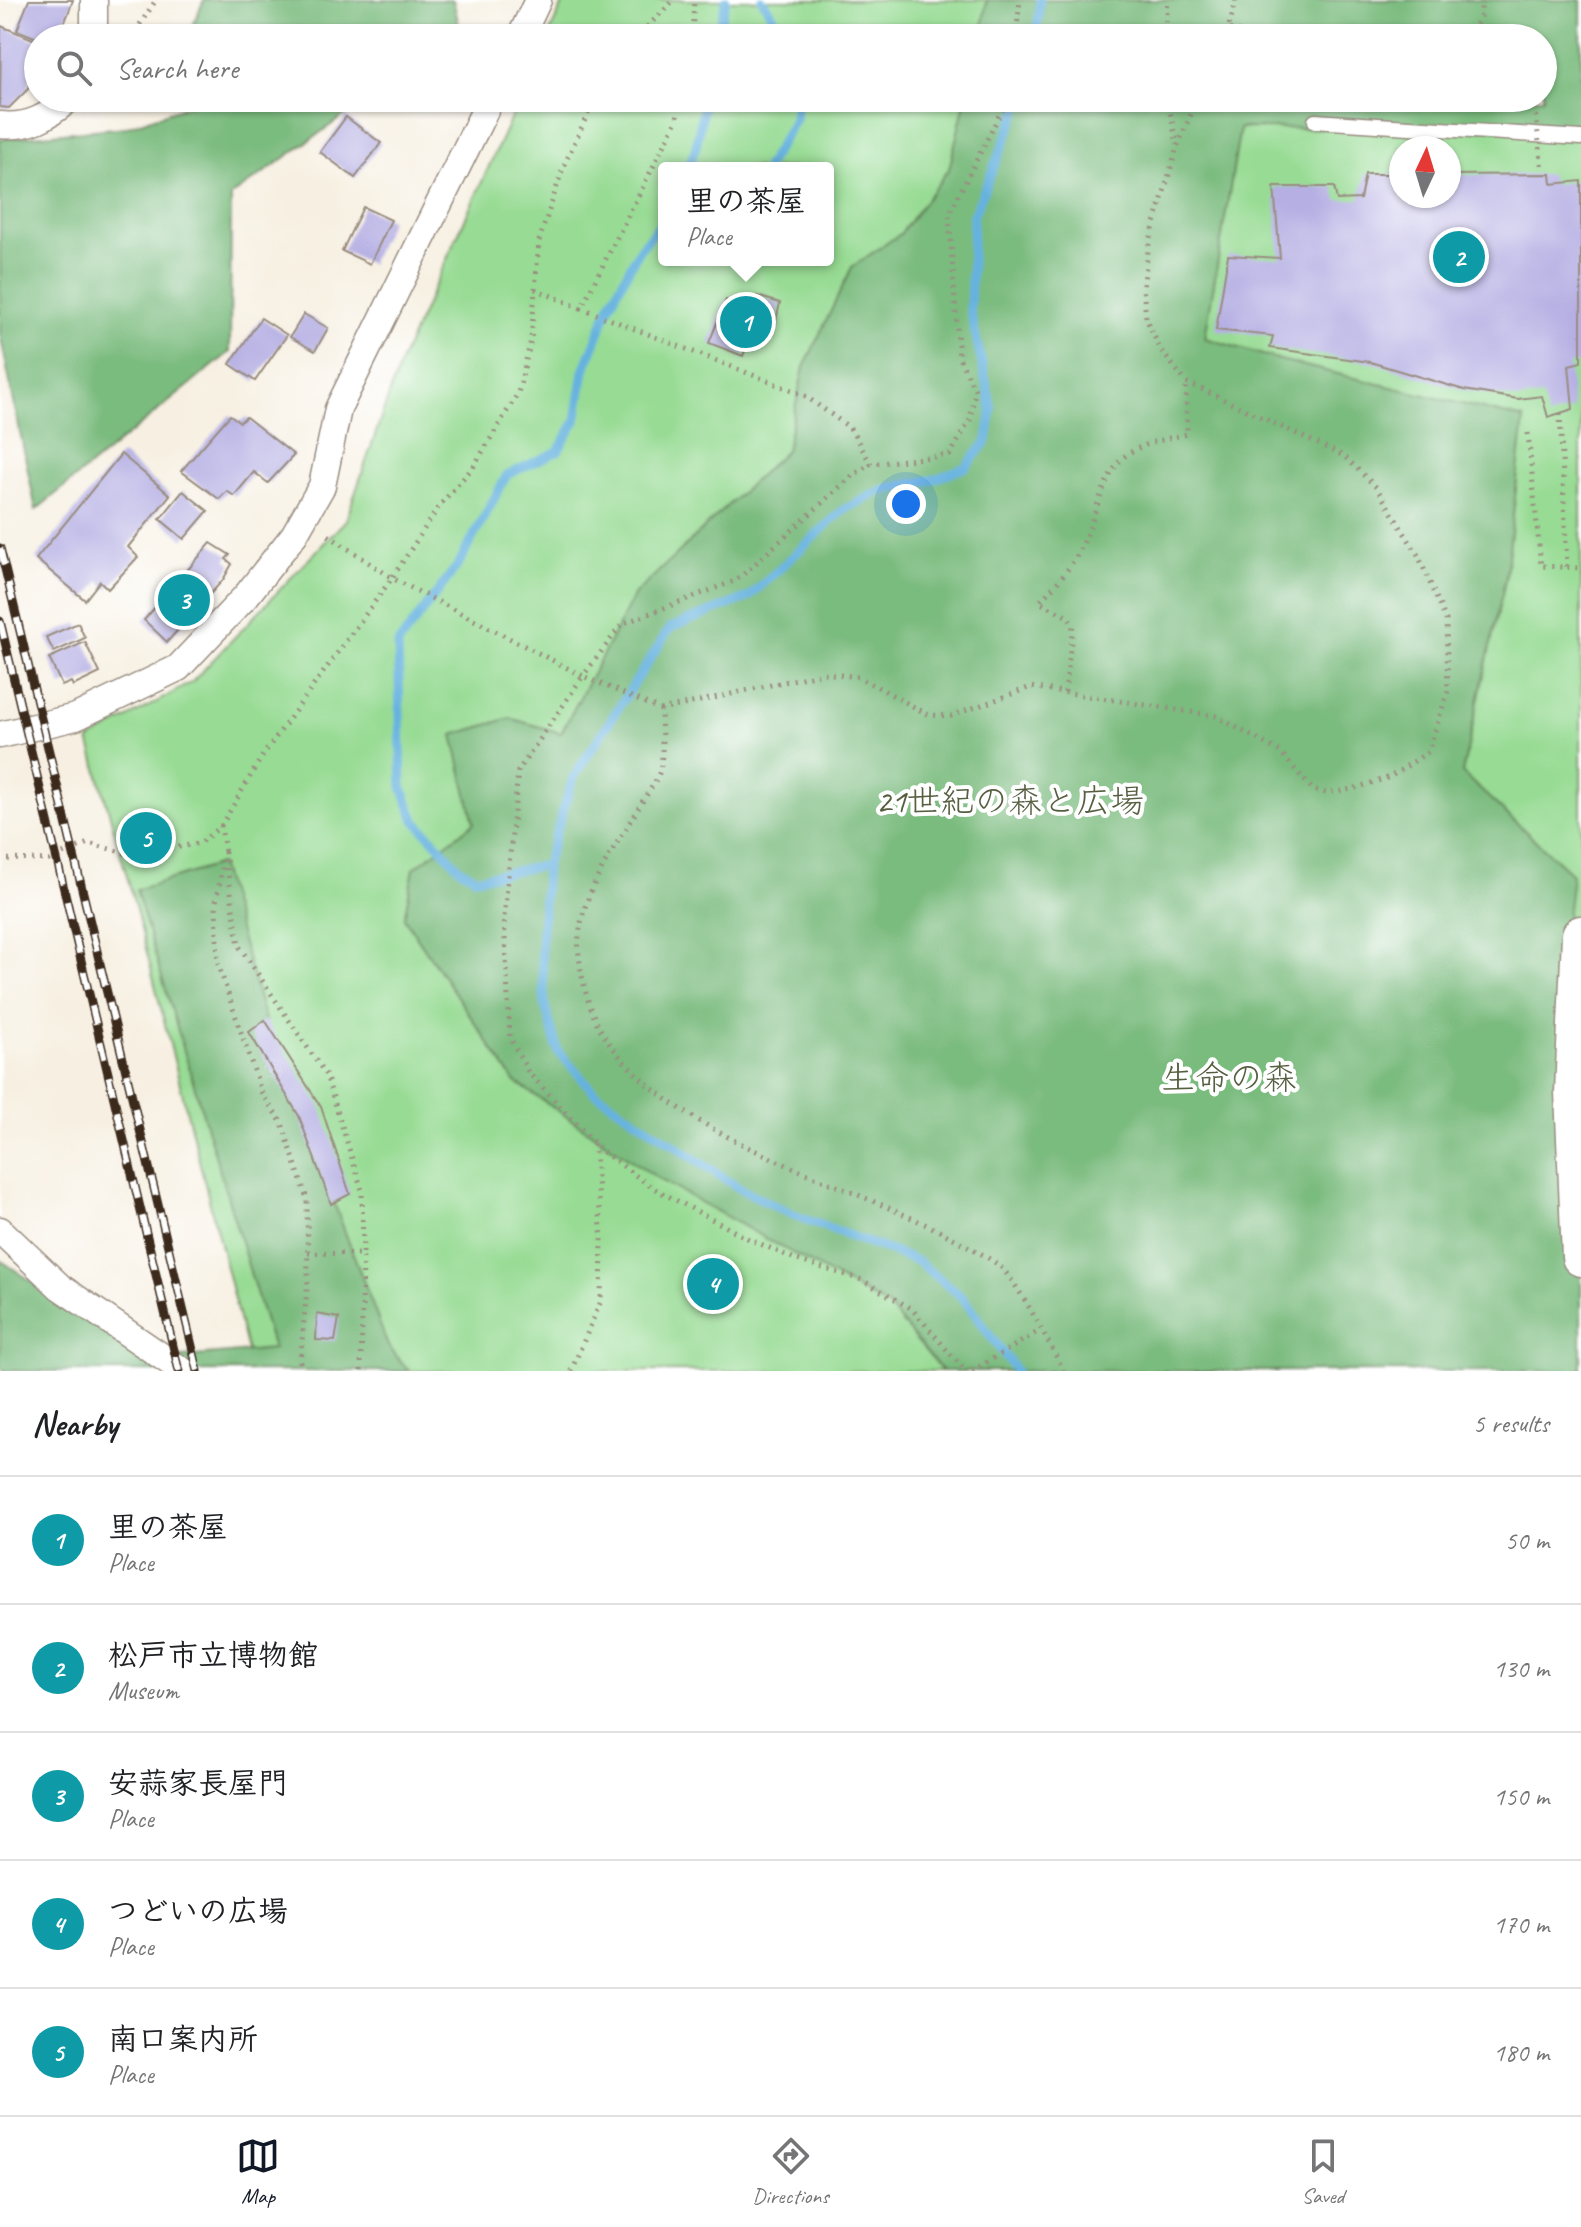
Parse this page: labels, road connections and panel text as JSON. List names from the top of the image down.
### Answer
{
  "parks": ["21世紀の森と広場", "生命の森"],
  "north": "top",
  "page": {
    "search": "Search here",
    "popup": ["里の茶屋", "Place"],
    "pins": [
      "2",
      "1",
      "3",
      "5",
      "4"
    ],
    "heading": ["Nearby", "5 results"],
    "list": [
      {
        "mark": "1",
        "name": "里の茶屋",
        "note": "Place",
        "value": "50 m"
      },
      {
        "mark": "2",
        "name": "松戸市立博物館",
        "note": "Museum",
        "value": "130 m"
      },
      {
        "mark": "3",
        "name": "安蒜家長屋門",
        "note": "Place",
        "value": "150 m"
      },
      {
        "mark": "4",
        "name": "つどいの広場",
        "note": "Place",
        "value": "170 m"
      },
      {
        "mark": "5",
        "name": "南口案内所",
        "note": "Place",
        "value": "180 m"
      }
    ],
    "nav": ["Map", "Directions", "Saved"]
  }
}
